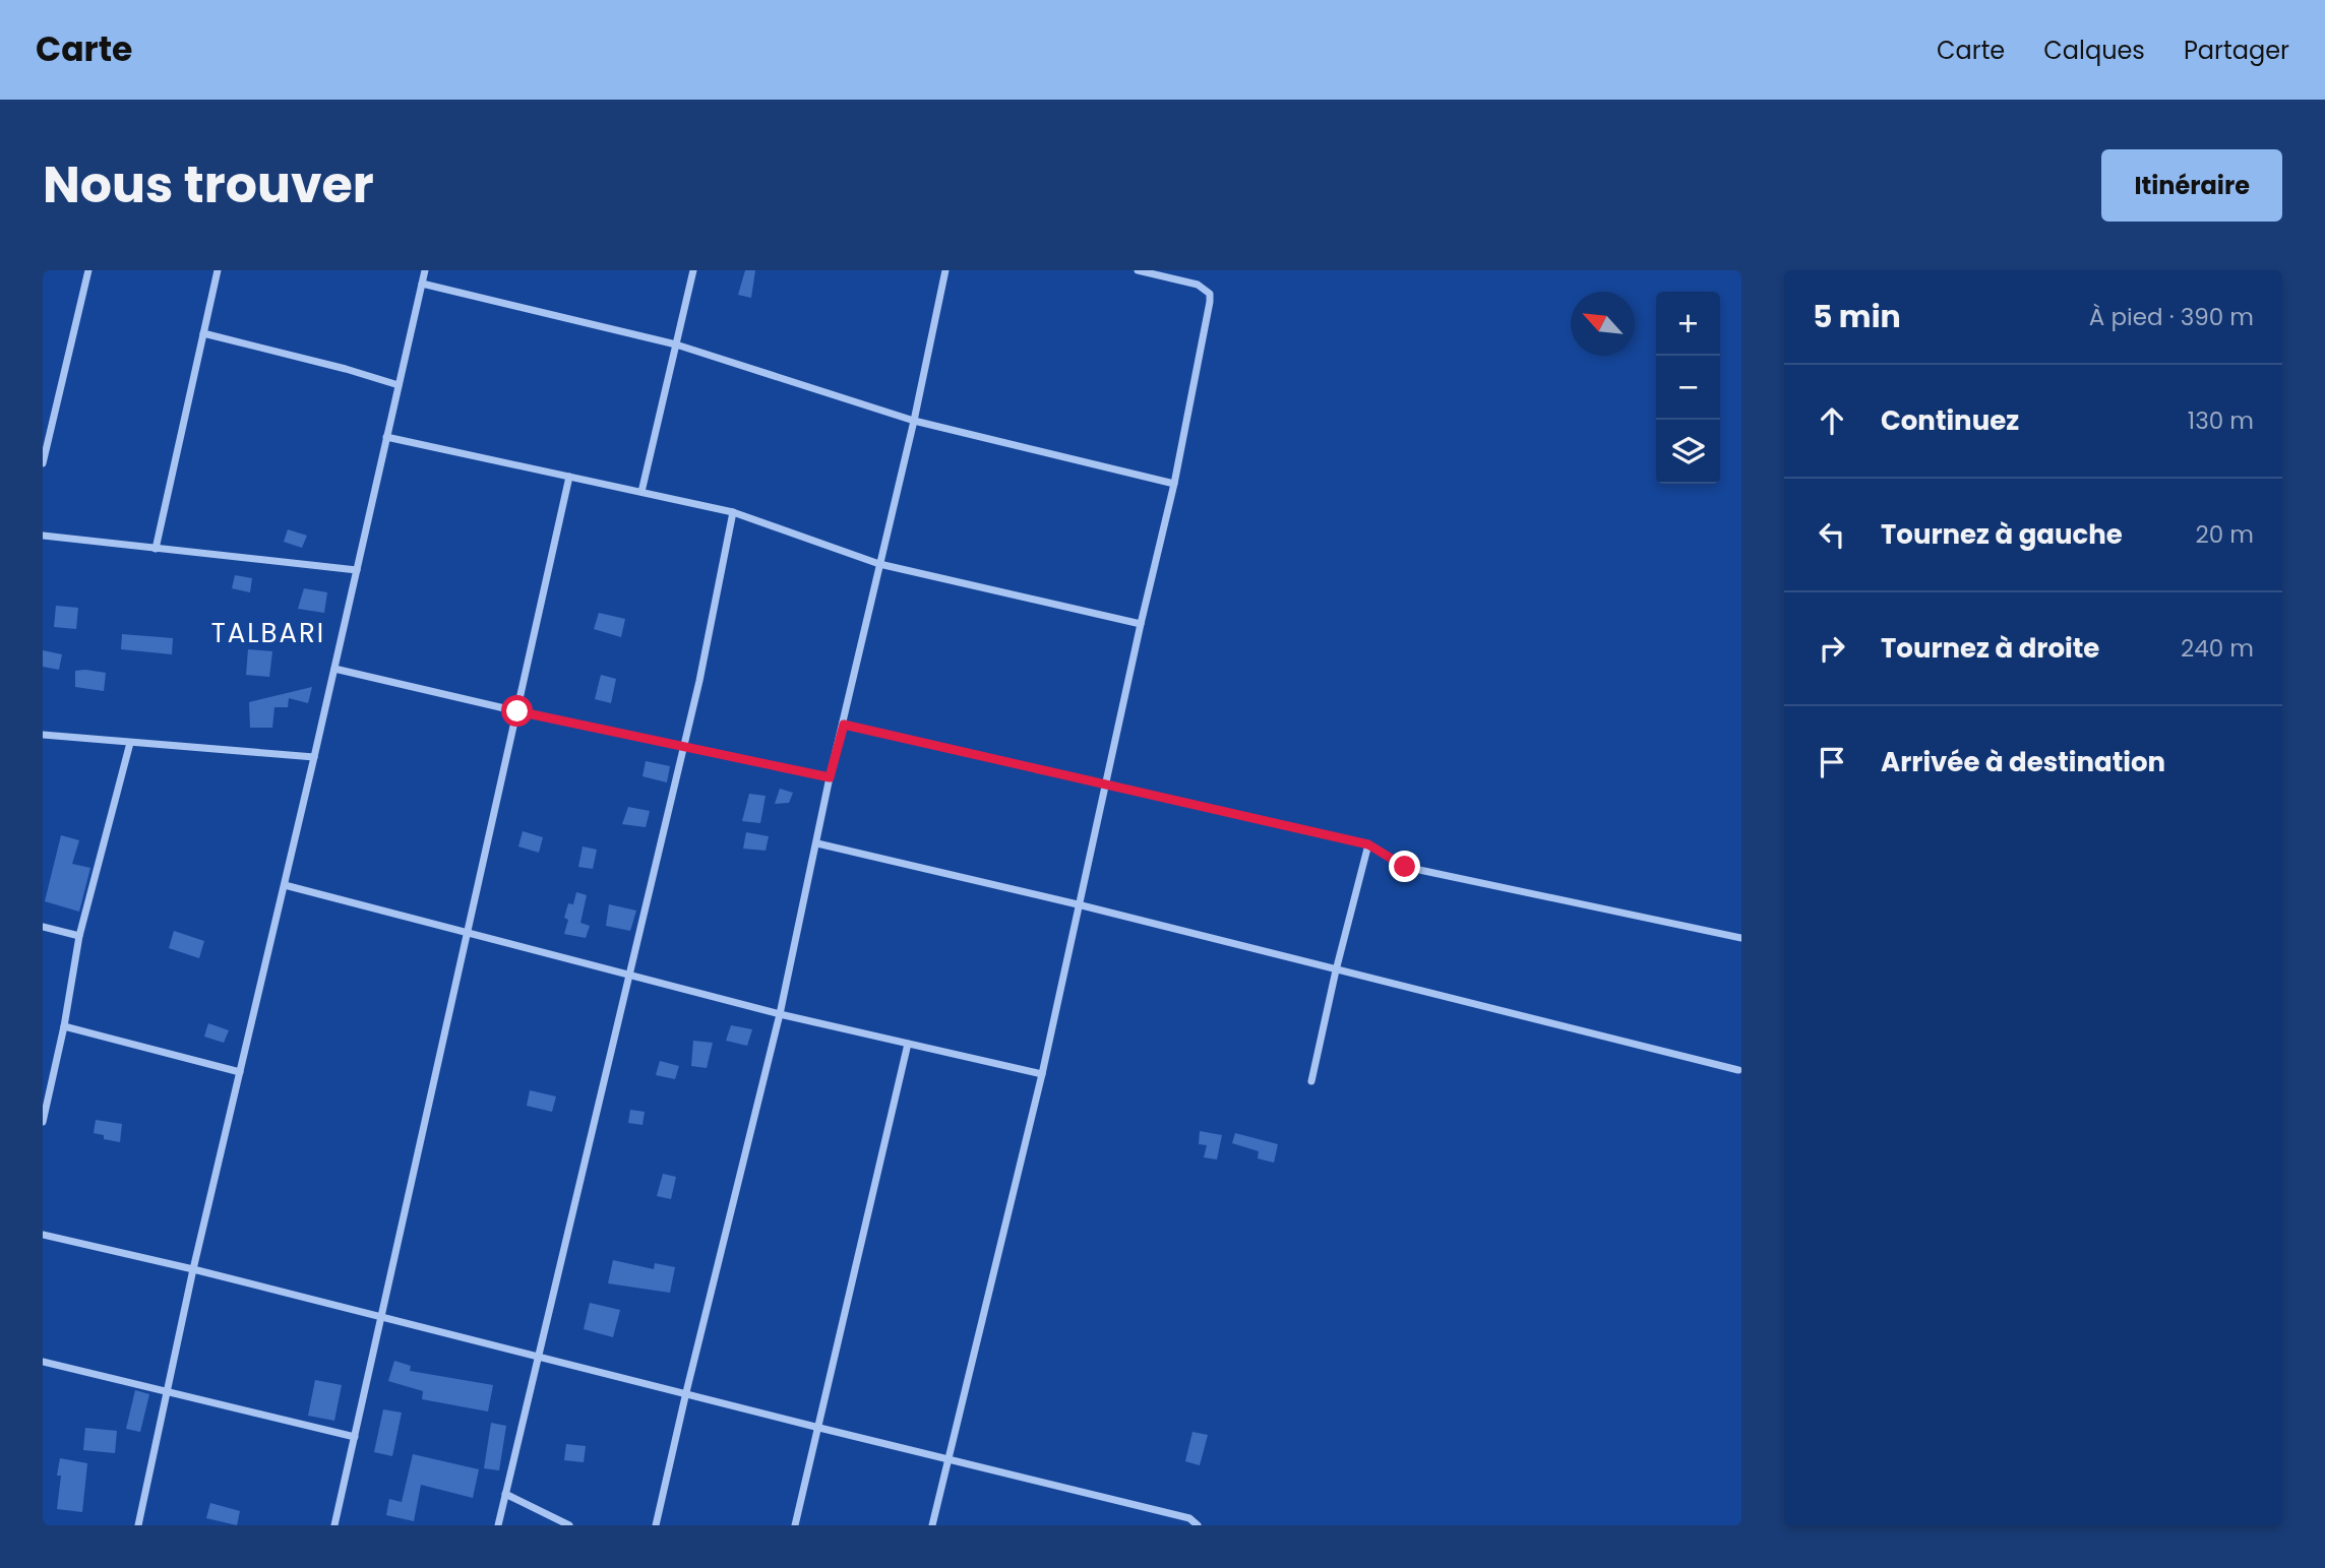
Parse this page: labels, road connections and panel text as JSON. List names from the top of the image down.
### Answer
{
  "districts": ["TALBARI"],
  "north": "top left",
  "page": {
    "header": "Carte",
    "nav": ["Carte", "Calques", "Partager"],
    "title": "Nous trouver",
    "buttons": "Itinéraire",
    "heading": ["5 min", "À pied · 390 m"],
    "map_buttons": ["+", "−"],
    "list": [
      ["Continuez", "130 m"],
      ["Tournez à gauche", "20 m"],
      ["Tournez à droite", "240 m"],
      "Arrivée à destination"
    ]
  }
}
